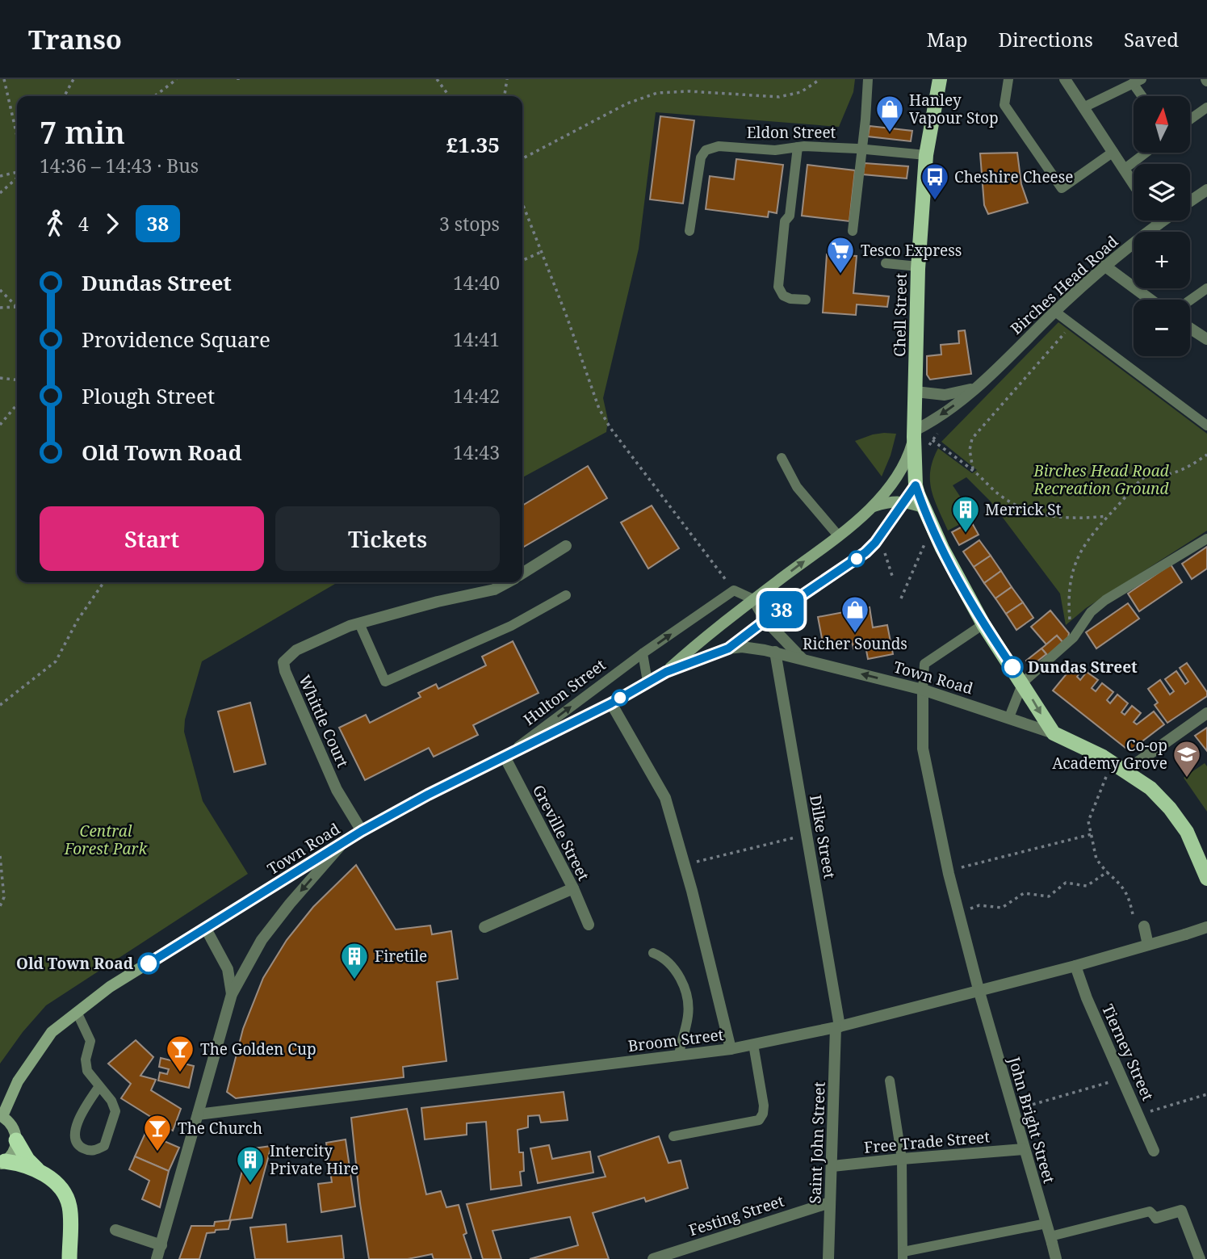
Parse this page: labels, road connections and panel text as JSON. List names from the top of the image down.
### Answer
{
  "streets": {
    "main road": ["Chell Street", "Town Road"],
    "street": [
      "Birches Head Road",
      "Whittle Court",
      "Greville Street",
      "Dilke Street",
      "Broom Street",
      "Tierney Street",
      "John Bright Street",
      "Free Trade Street",
      "Saint John Street",
      "Festing Street"
    ],
    "lane": ["Eldon Street", "Hulton Street"]
  },
  "crossings": [
    ["Eldon Street", "Chell Street"],
    ["Birches Head Road", "Chell Street"],
    ["Chell Street", "Town Road"],
    ["Town Road", "Hulton Street"],
    ["Town Road", "Whittle Court"],
    ["Town Road", "Greville Street"],
    ["Town Road", "Dilke Street"],
    ["Hulton Street", "Greville Street"],
    ["Dilke Street", "Broom Street"],
    ["Dilke Street", "Saint John Street"],
    ["Broom Street", "Tierney Street"],
    ["Broom Street", "John Bright Street"],
    ["Broom Street", "Saint John Street"],
    ["John Bright Street", "Free Trade Street"],
    ["Free Trade Street", "Saint John Street"],
    ["Saint John Street", "Festing Street"]
  ],
  "one_way": ["Hulton Street"],
  "parks": ["Birches Head Road Recreation Ground", "Central Forest Park"],
  "places": {
    "shop": ["Hanley Vapour Stop", "Richer Sounds"],
    "bus stop": ["Cheshire Cheese"],
    "supermarket": ["Tesco Express"],
    "building": ["Merrick St", "Firetile", "Intercity Private Hire"],
    "other": ["Dundas Street", "Old Town Road"],
    "school or university": ["Co-op Academy Grove"],
    "bar": ["The Golden Cup", "The Church"]
  },
  "lines": ["bus line 38"],
  "north": "top",
  "page": {
    "header": "Transo",
    "nav": ["Map", "Directions", "Saved"],
    "on_map": "38",
    "map_buttons": ["+", "−"],
    "heading": ["7 min", "14:36 – 14:43 · Bus", "£1.35"],
    "legs": ["4", "38", "3 stops"],
    "list": [
      {
        "name": "Dundas Street",
        "value": "14:40"
      },
      {
        "name": "Providence Square",
        "value": "14:41"
      },
      {
        "name": "Plough Street",
        "value": "14:42"
      },
      {
        "name": "Old Town Road",
        "value": "14:43"
      }
    ],
    "buttons": ["Start", "Tickets"]
  }
}
